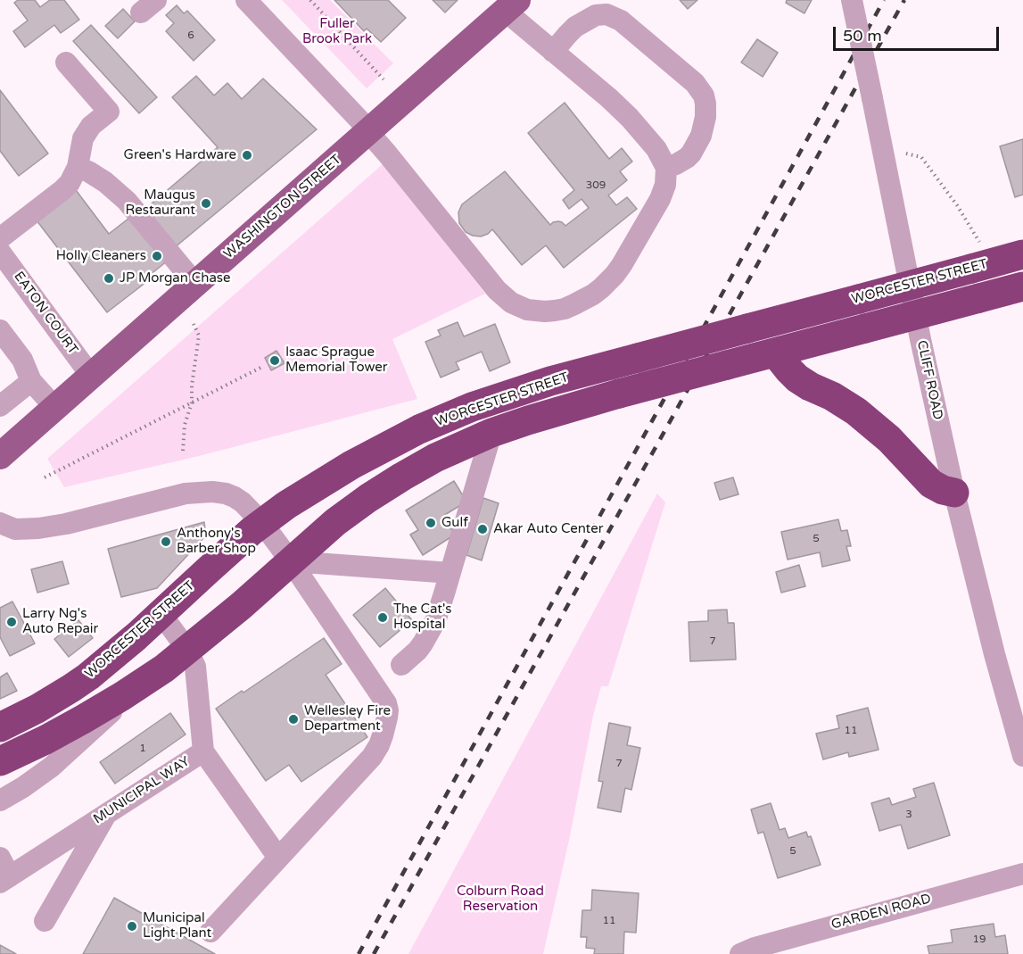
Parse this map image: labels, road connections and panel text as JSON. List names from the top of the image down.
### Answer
{
  "streets": {
    "highway": ["WORCESTER STREET"],
    "main road": ["WASHINGTON STREET"],
    "street": [
      "EATON COURT",
      "CLIFF ROAD",
      "MUNICIPAL WAY",
      "GARDEN ROAD"
    ]
  },
  "crossings": [
    ["WASHINGTON STREET", "EATON COURT"],
    ["WORCESTER STREET", "MUNICIPAL WAY"]
  ],
  "parks": ["Fuller Brook Park", "Colburn Road Reservation"],
  "places": [
    "Green's Hardware",
    "Maugus Restaurant",
    "Holly Cleaners",
    "JP Morgan Chase",
    "Isaac Sprague Memorial Tower",
    "Gulf",
    "Akar Auto Center",
    "Anthony's Barber Shop",
    "The Cat's Hospital",
    "Larry Ng's Auto Repair",
    "Wellesley Fire Department",
    "Municipal Light Plant"
  ],
  "house_numbers": [
    "6",
    "309",
    "5",
    "7",
    "11",
    "1",
    "7",
    "3",
    "5",
    "11",
    "19"
  ],
  "scale_bar": "50 m"
}
